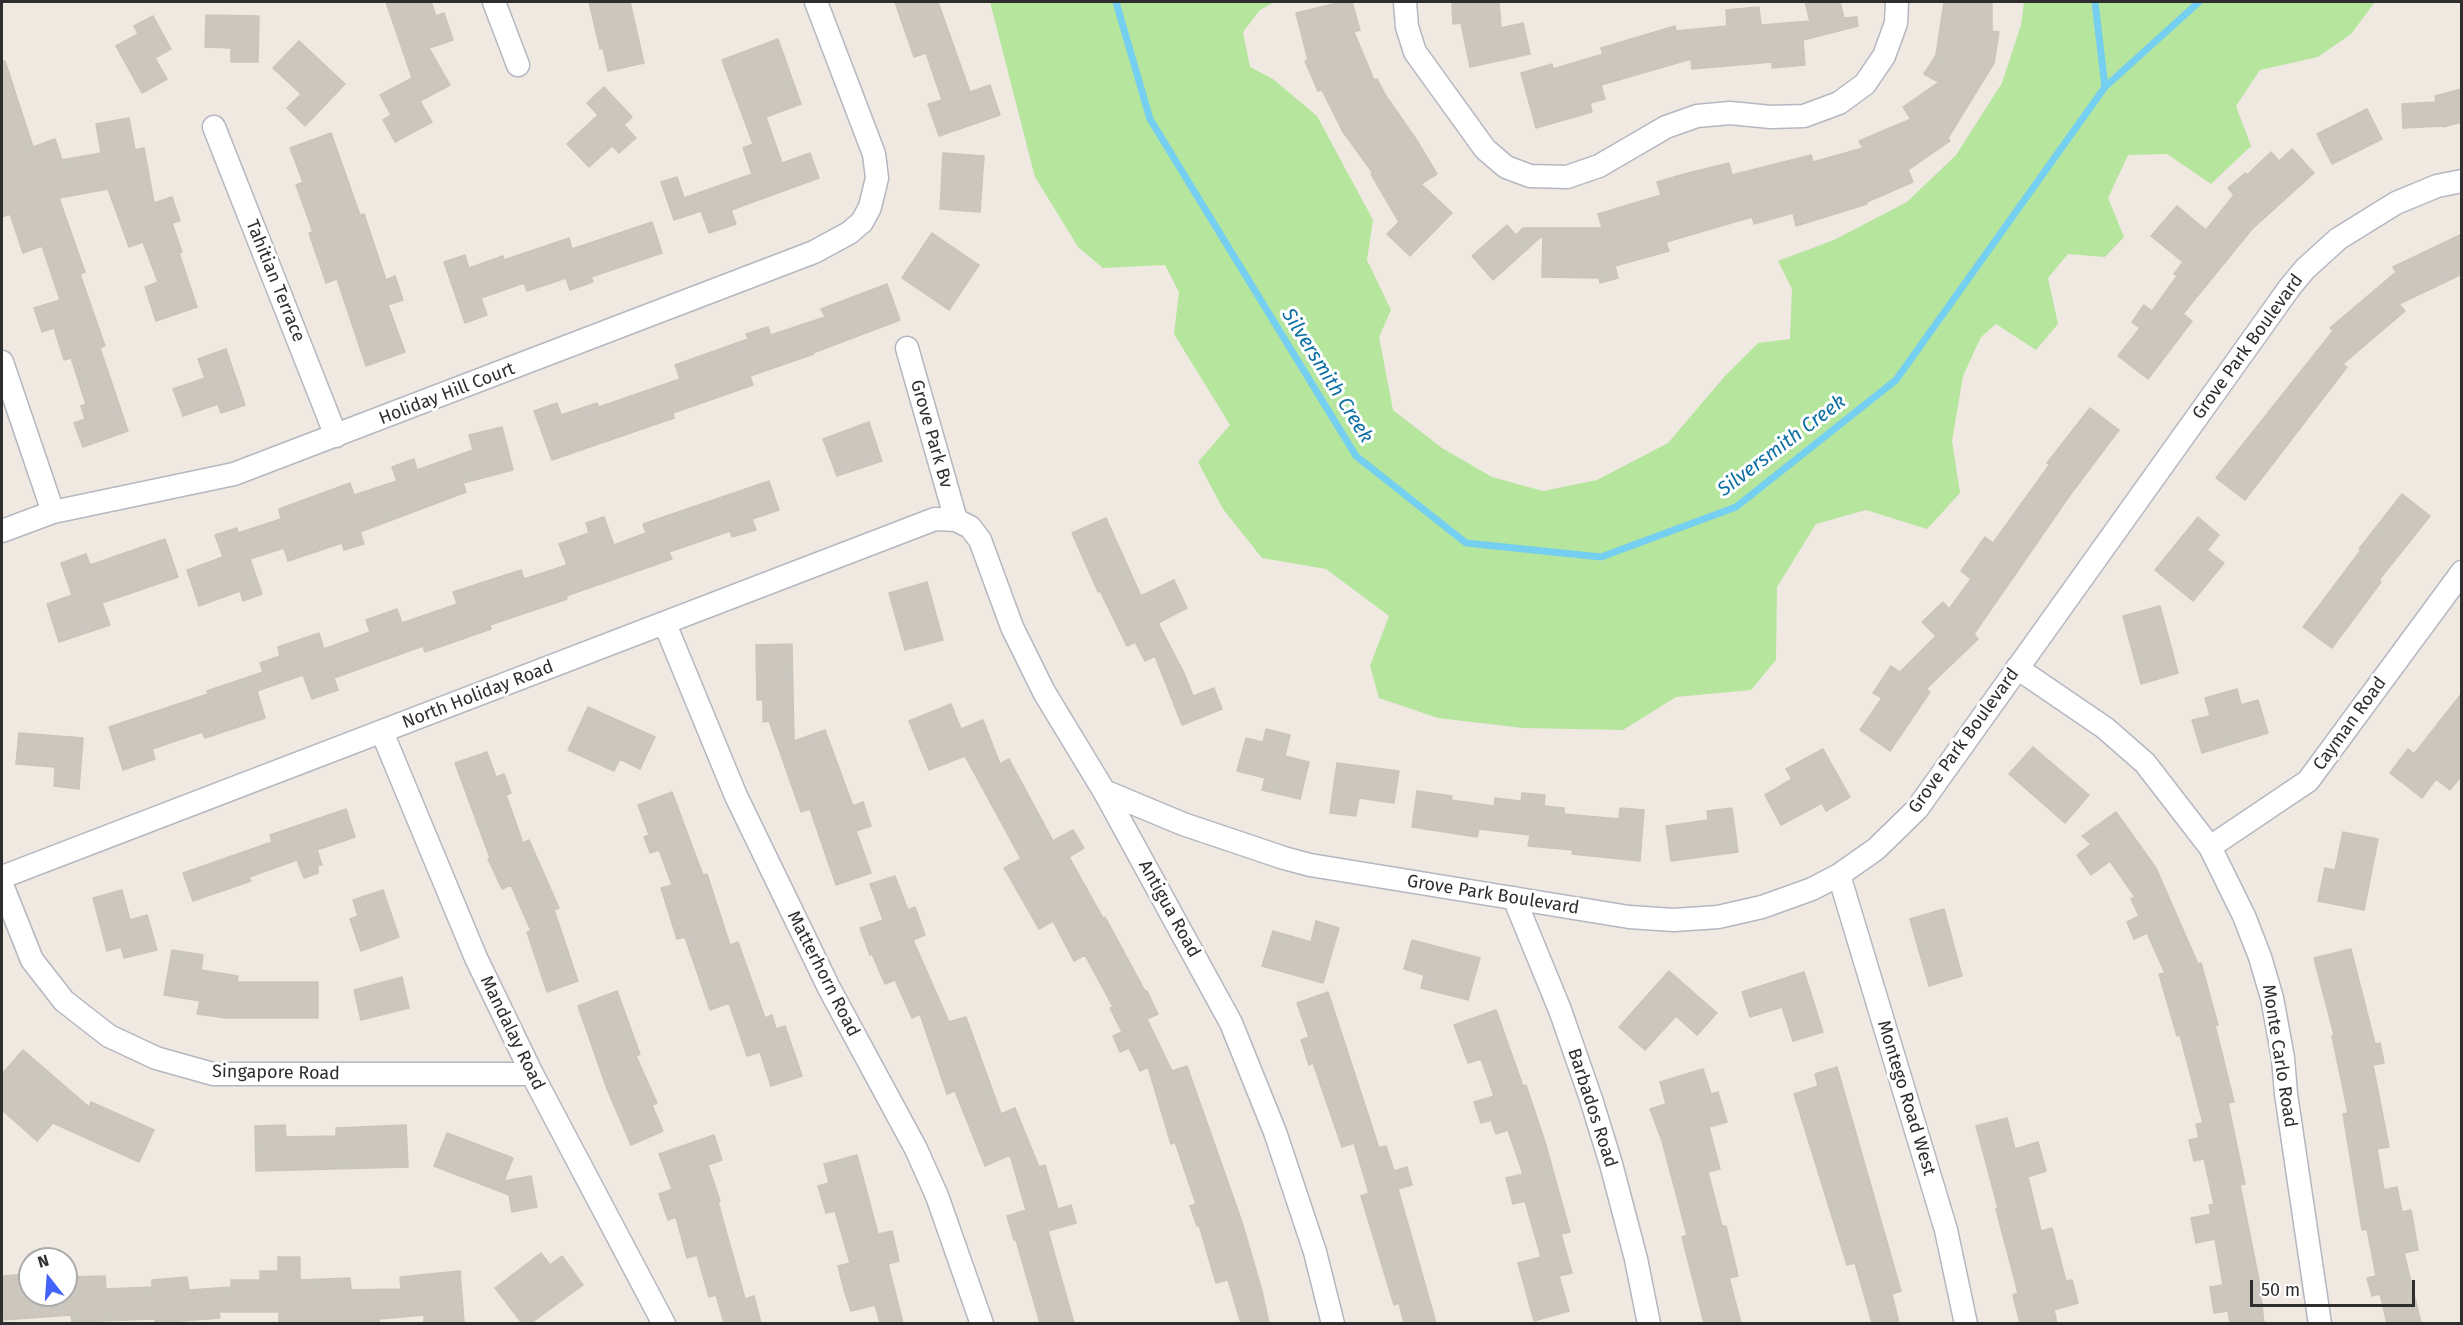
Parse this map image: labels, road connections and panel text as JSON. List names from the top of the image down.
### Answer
{
  "streets": {
    "street": [
      "Tahitian Terrace",
      "Grove Park Boulevard",
      "Holiday Hill Court",
      "Grove Park Bv",
      "North Holiday Road",
      "Cayman Road",
      "Antigua Road",
      "Matterhorn Road",
      "Mandalay Road",
      "Monte Carlo Road",
      "Singapore Road",
      "Montego Road West",
      "Barbados Road"
    ]
  },
  "crossings": [
    ["Tahitian Terrace", "Holiday Hill Court"],
    ["Grove Park Boulevard", "Antigua Road"],
    ["Grove Park Boulevard", "Monte Carlo Road"],
    ["Grove Park Boulevard", "Montego Road West"],
    ["Grove Park Boulevard", "Barbados Road"],
    ["Grove Park Bv", "North Holiday Road"],
    ["Grove Park Bv", "Antigua Road"],
    ["North Holiday Road", "Antigua Road"],
    ["North Holiday Road", "Matterhorn Road"],
    ["North Holiday Road", "Mandalay Road"],
    ["Cayman Road", "Monte Carlo Road"],
    ["Mandalay Road", "Singapore Road"]
  ],
  "water": ["Silversmith Creek"],
  "scale_bar": "50 m",
  "north": "top"
}
